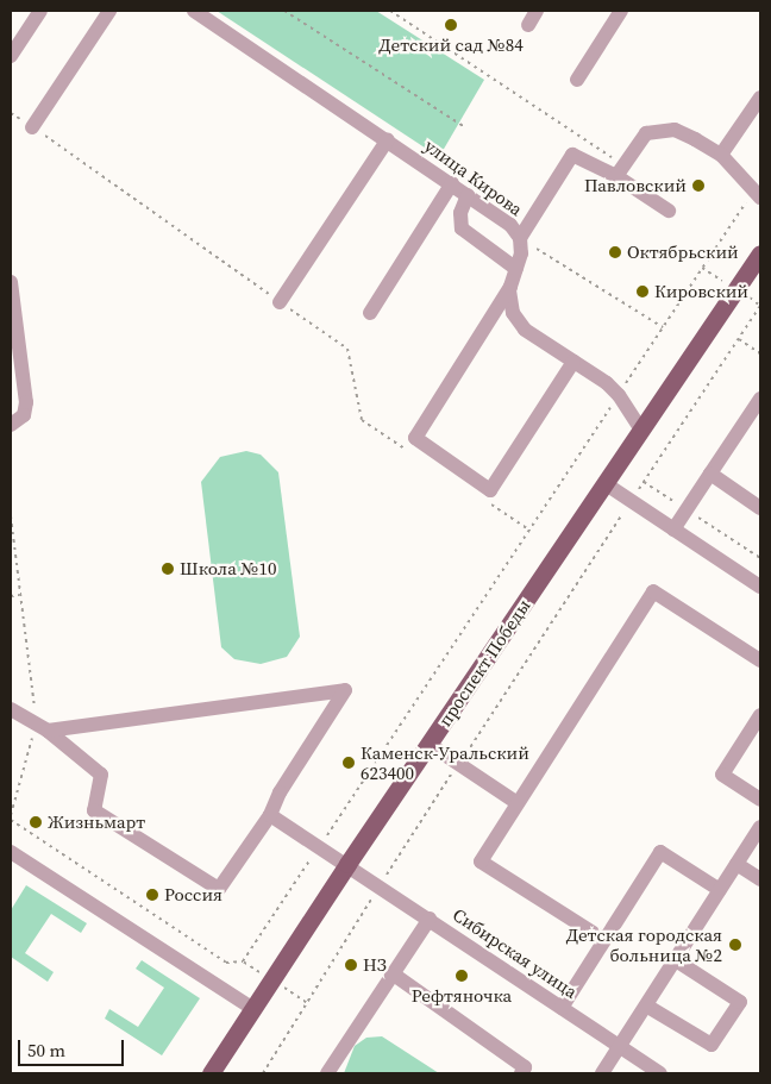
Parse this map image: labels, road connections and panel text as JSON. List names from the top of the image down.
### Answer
{
  "streets": {
    "main road": ["проспект Победы"],
    "street": ["улица Кирова", "Сибирская улица"]
  },
  "crossings": [
    ["улица Кирова", "проспект Победы"],
    ["проспект Победы", "Сибирская улица"]
  ],
  "places": [
    "Детский сад №84",
    "Павловский",
    "Октябрьский",
    "Кировский",
    "Школа №10",
    "Каменск-Уральский 623400",
    "Жизньмарт",
    "Россия",
    "Детская городская больница №2",
    "НЗ",
    "Рефтяночка"
  ],
  "scale_bar": "50 m"
}
